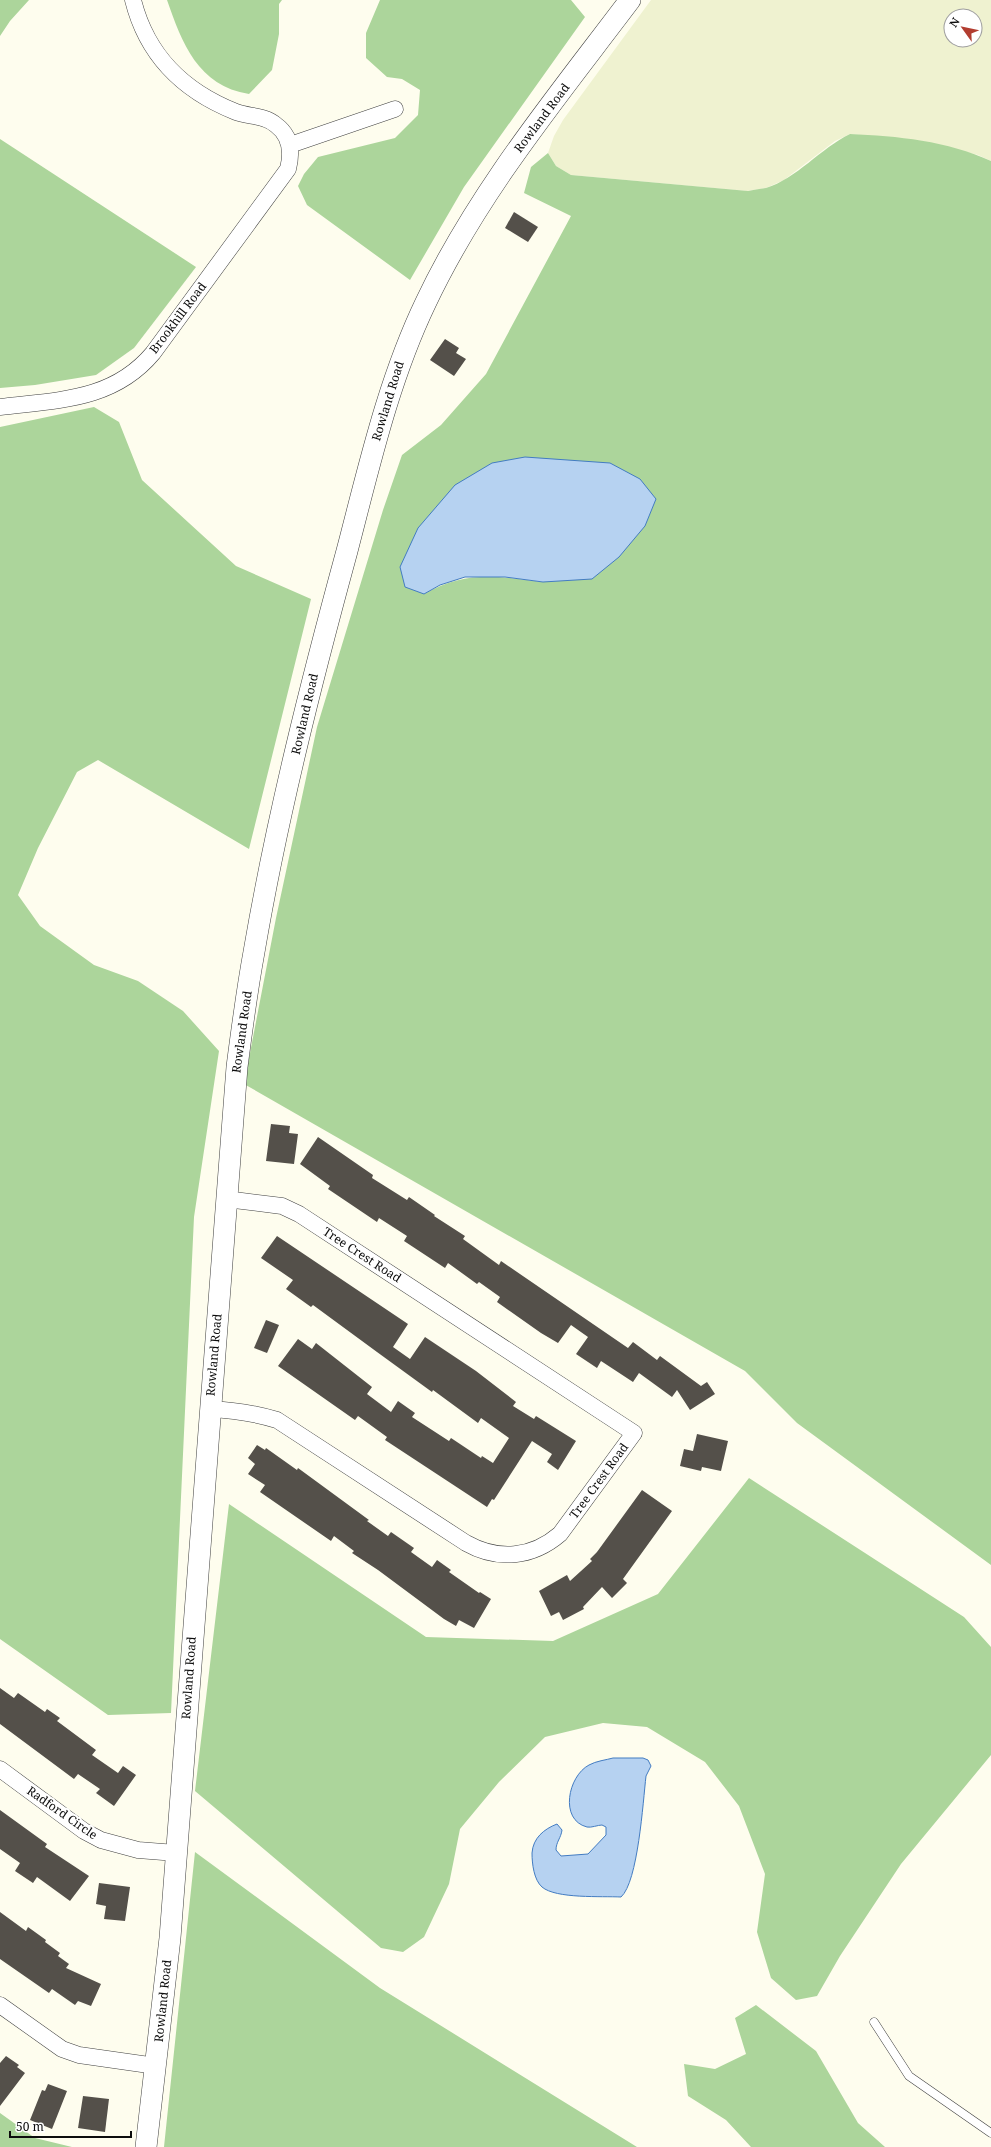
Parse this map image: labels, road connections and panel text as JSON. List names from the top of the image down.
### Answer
{
  "streets": {
    "street": [
      "Rowland Road",
      "Brookhill Road",
      "Tree Crest Road",
      "Radford Circle"
    ]
  },
  "crossings": [
    ["Rowland Road", "Tree Crest Road"],
    ["Rowland Road", "Radford Circle"]
  ],
  "scale_bar": "50 m",
  "north": "top left"
}
